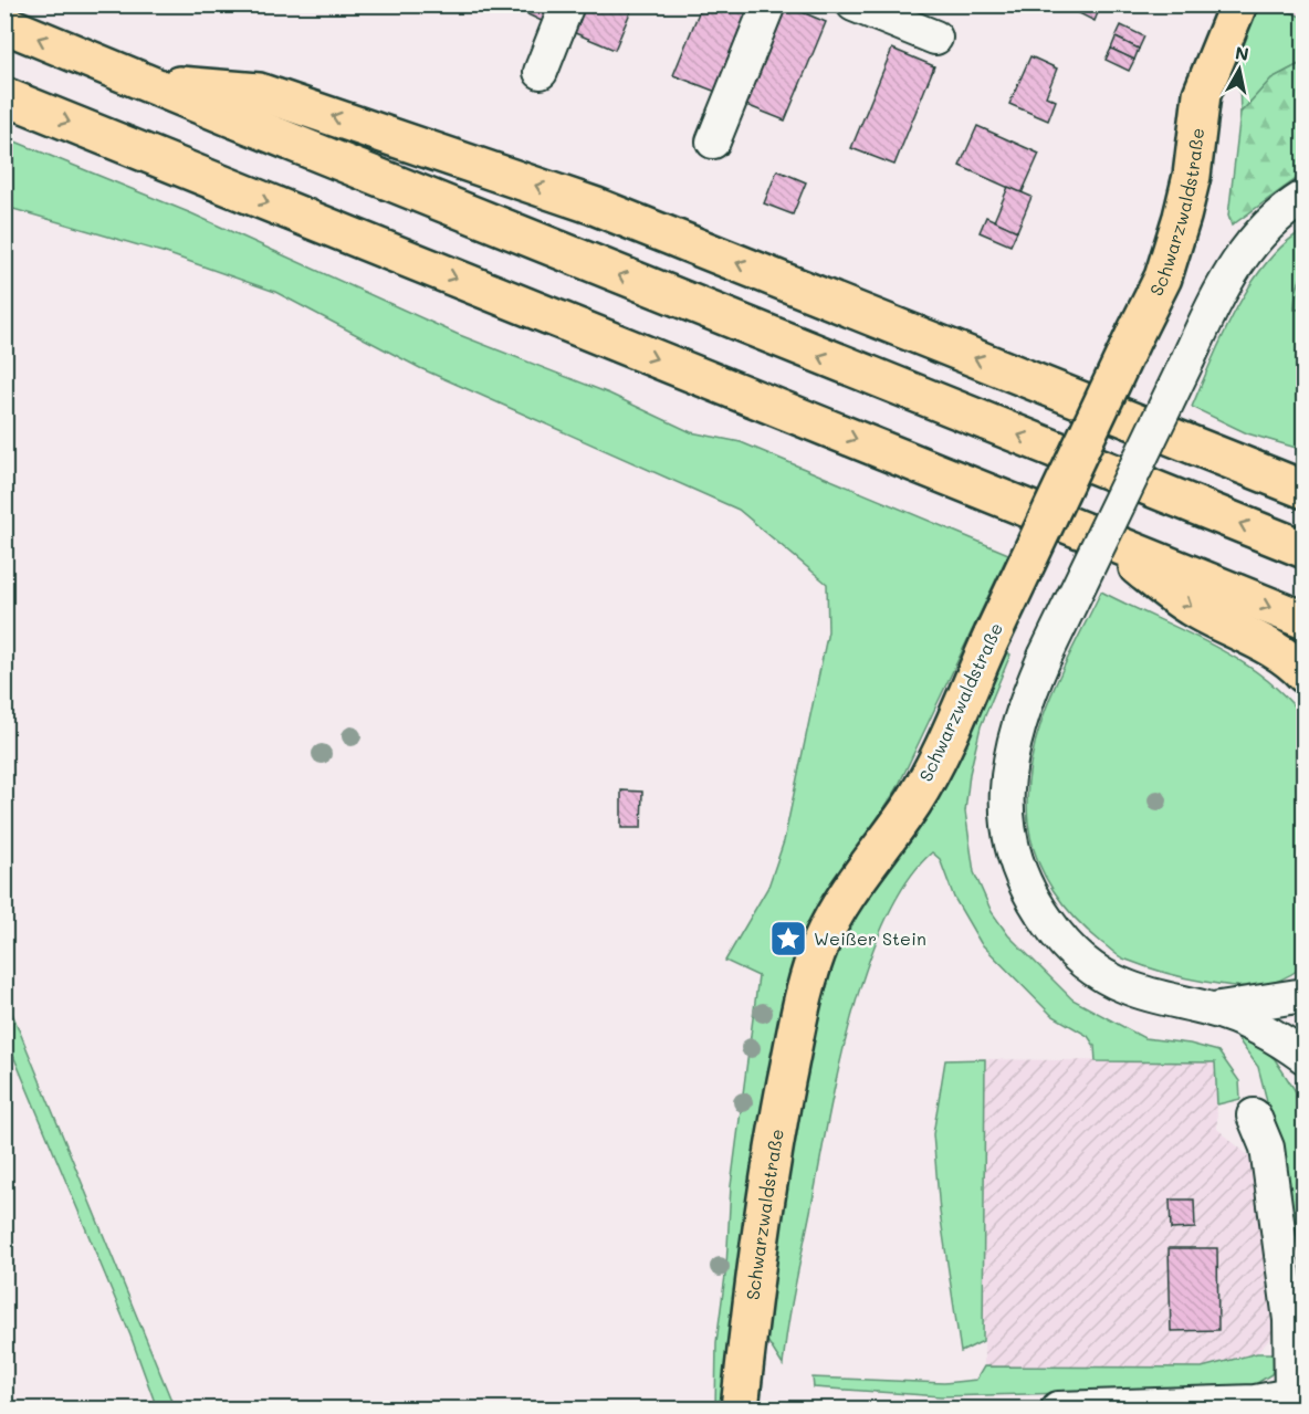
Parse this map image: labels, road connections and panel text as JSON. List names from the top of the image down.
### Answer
{
  "streets": {
    "main road": ["Schwarzwaldstraße"]
  },
  "places": {
    "place": ["Weißer Stein"]
  },
  "north": "top"
}
